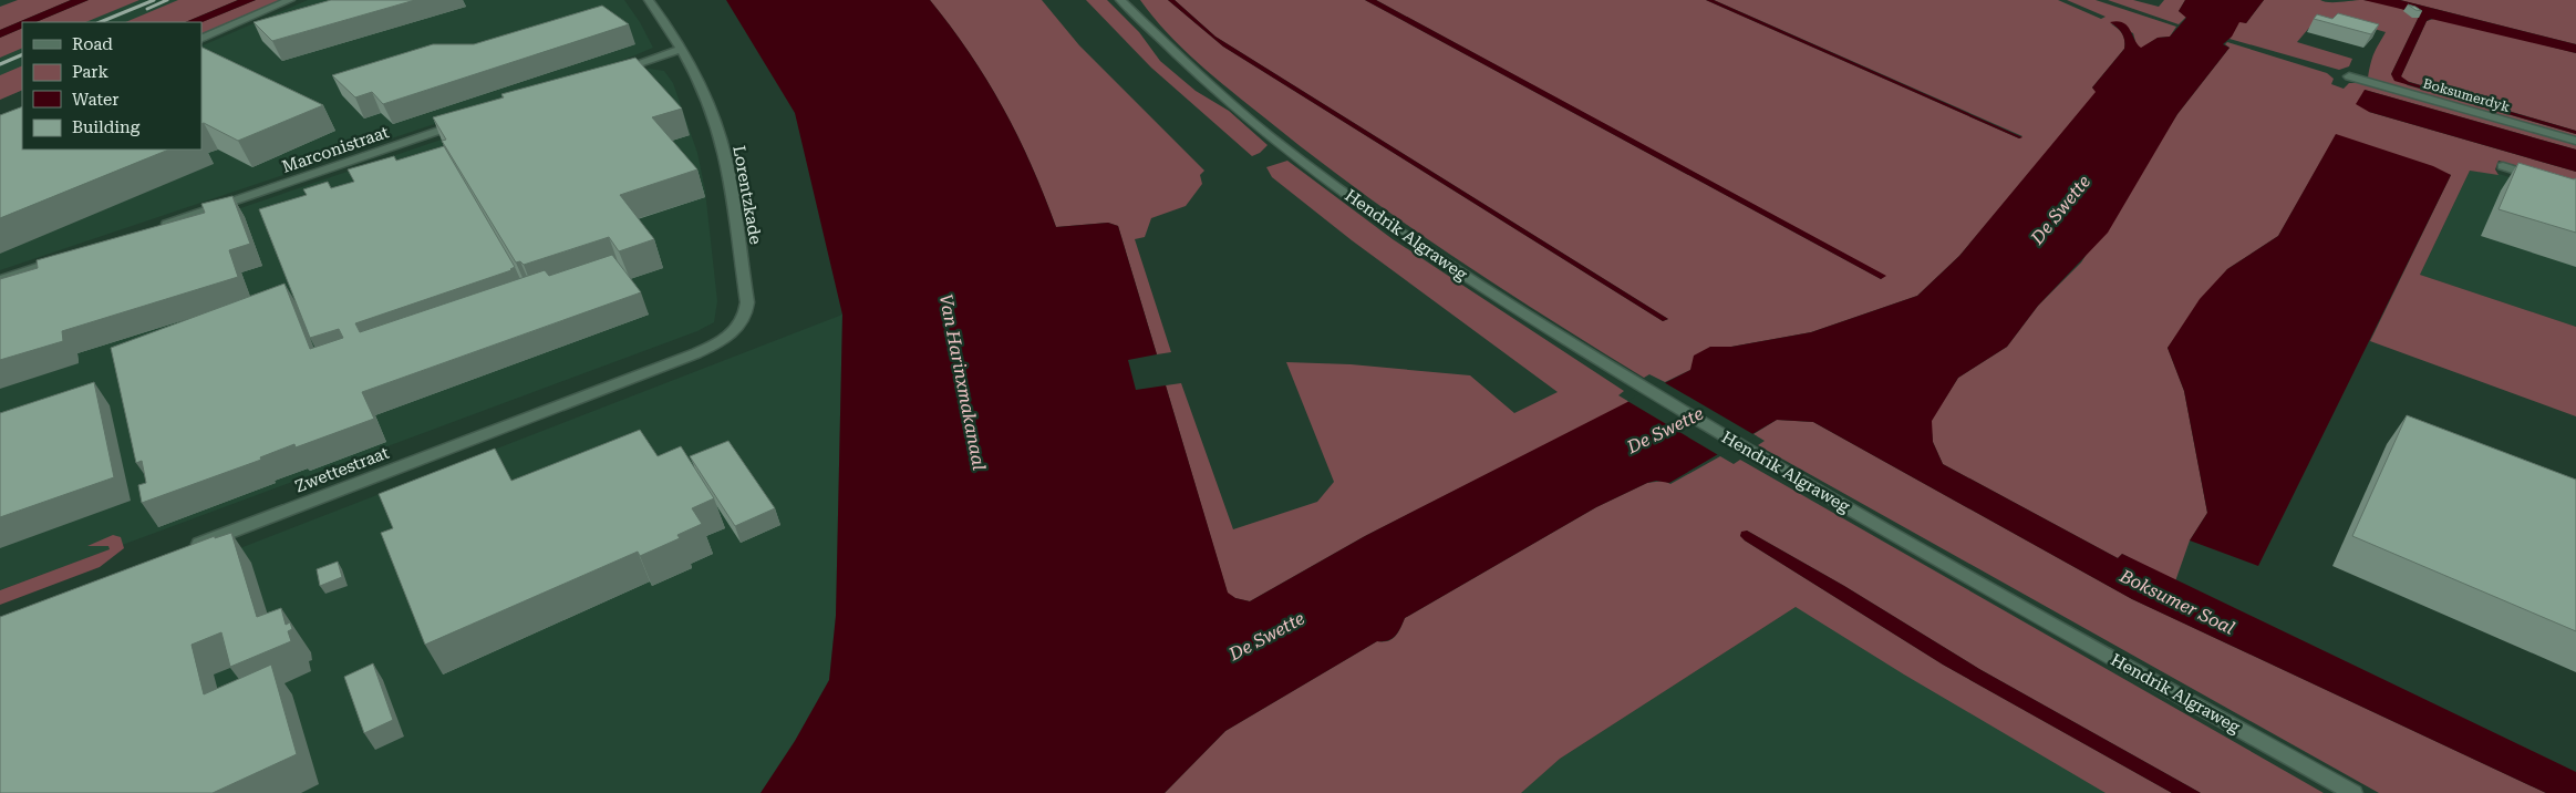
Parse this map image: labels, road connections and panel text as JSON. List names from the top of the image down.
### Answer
{
  "streets": {
    "street": [
      "Boksumerdyk",
      "Marconistraat",
      "Lorentzkade",
      "Hendrik Algraweg",
      "Zwettestraat"
    ]
  },
  "crossings": [
    ["Lorentzkade", "Zwettestraat"]
  ],
  "water": ["De Swette", "Van Harinxmakanaal", "Boksumer Soal"],
  "legend": [
    "Road",
    "Park",
    "Water",
    "Building"
  ]
}
